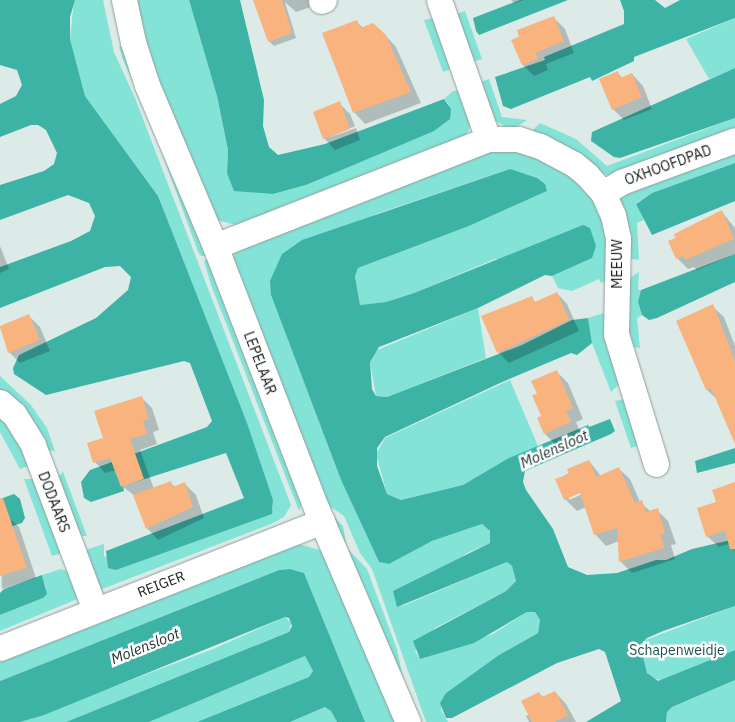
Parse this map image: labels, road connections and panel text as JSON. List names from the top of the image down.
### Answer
{
  "streets": {
    "street": [
      "OXHOOFDPAD",
      "MEEUW",
      "LEPELAAR",
      "DODAARS",
      "REIGER"
    ]
  },
  "crossings": [
    ["OXHOOFDPAD", "MEEUW"],
    ["MEEUW", "LEPELAAR"],
    ["LEPELAAR", "REIGER"],
    ["DODAARS", "REIGER"]
  ],
  "water": ["Molensloot"],
  "parks": ["Schapenweidje"]
}
